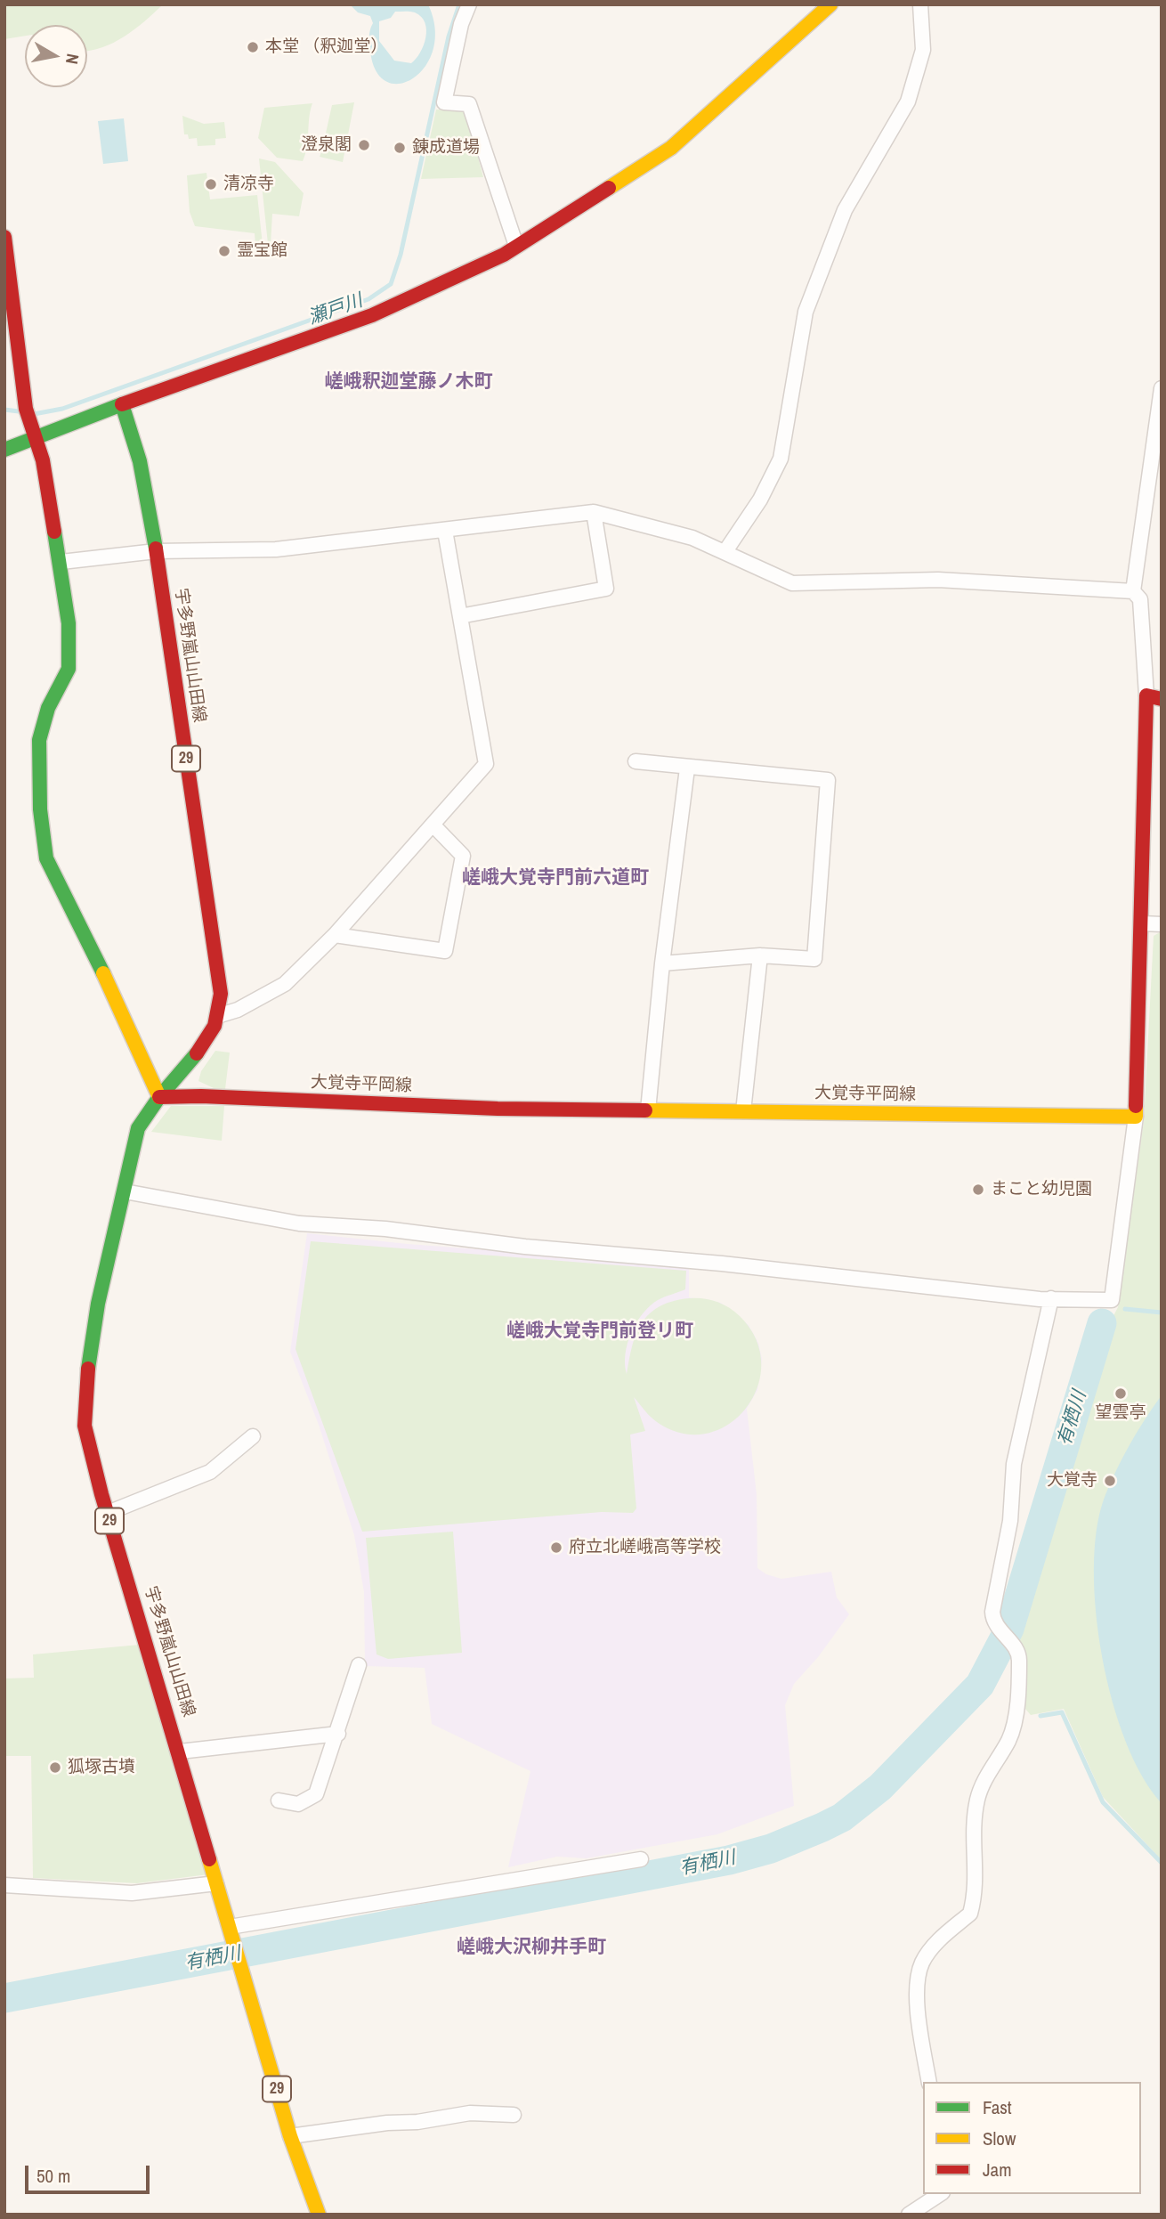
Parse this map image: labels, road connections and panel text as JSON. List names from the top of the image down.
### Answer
{
  "streets": {
    "main road": ["宇多野嵐山山田線", "29", "大覚寺平岡線"]
  },
  "crossings": [
    ["宇多野嵐山山田線", "大覚寺平岡線"]
  ],
  "districts": [
    "嵯峨釈迦堂藤ノ木町",
    "嵯峨大覚寺門前六道町",
    "嵯峨大覚寺門前登リ町",
    "嵯峨大沢柳井手町"
  ],
  "water": ["瀬戸川", "有栖川"],
  "places": [
    "本堂 （釈迦堂）",
    "澄泉閣",
    "錬成道場",
    "清凉寺",
    "霊宝館",
    "まこと幼児園",
    "望雲亭",
    "大覚寺",
    "府立北嵯峨高等学校",
    "狐塚古墳"
  ],
  "legend": ["Fast", "Slow", "Jam"],
  "scale_bar": "50 m",
  "north": "right"
}
